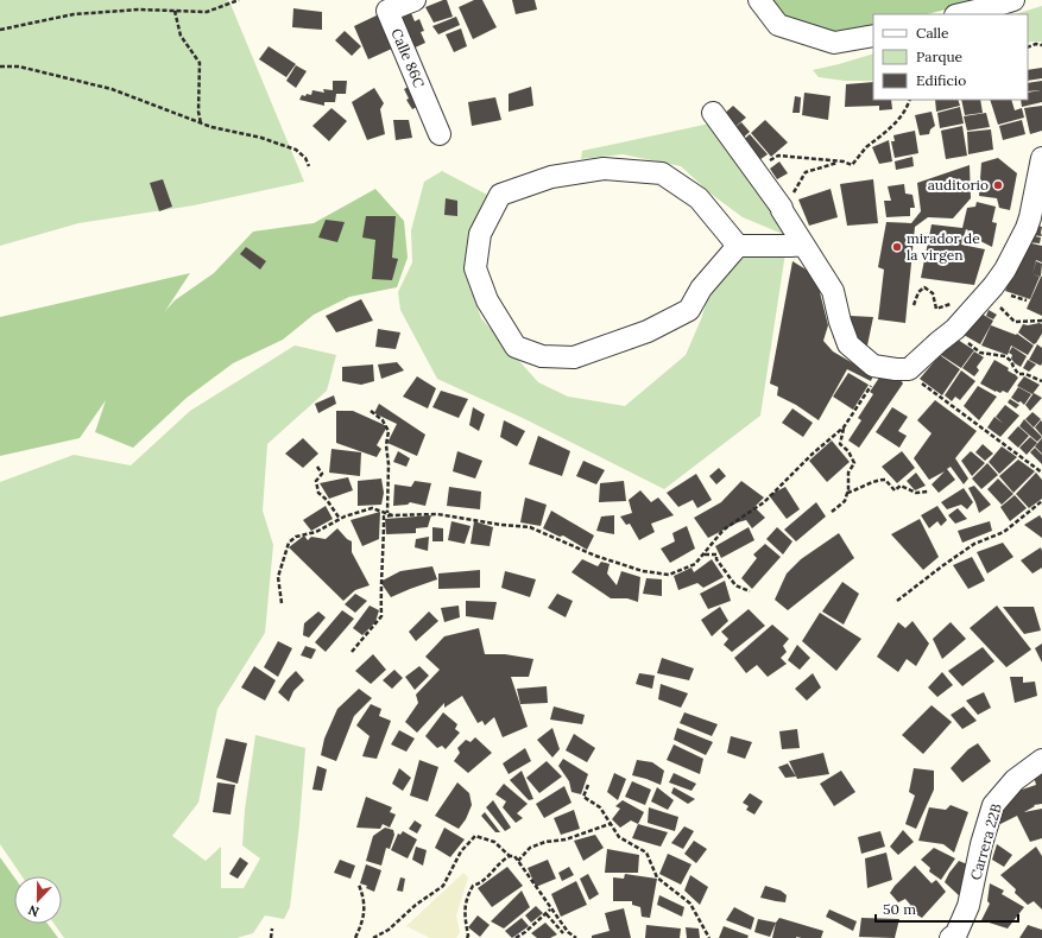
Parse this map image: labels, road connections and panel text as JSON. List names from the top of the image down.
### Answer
{
  "streets": {
    "street": ["Calle 86C", "Carrera 22B"]
  },
  "places": ["auditorio", "mirador de la virgen"],
  "legend": ["Calle", "Parque", "Edificio"],
  "scale_bar": "50 m",
  "north": "bottom"
}
